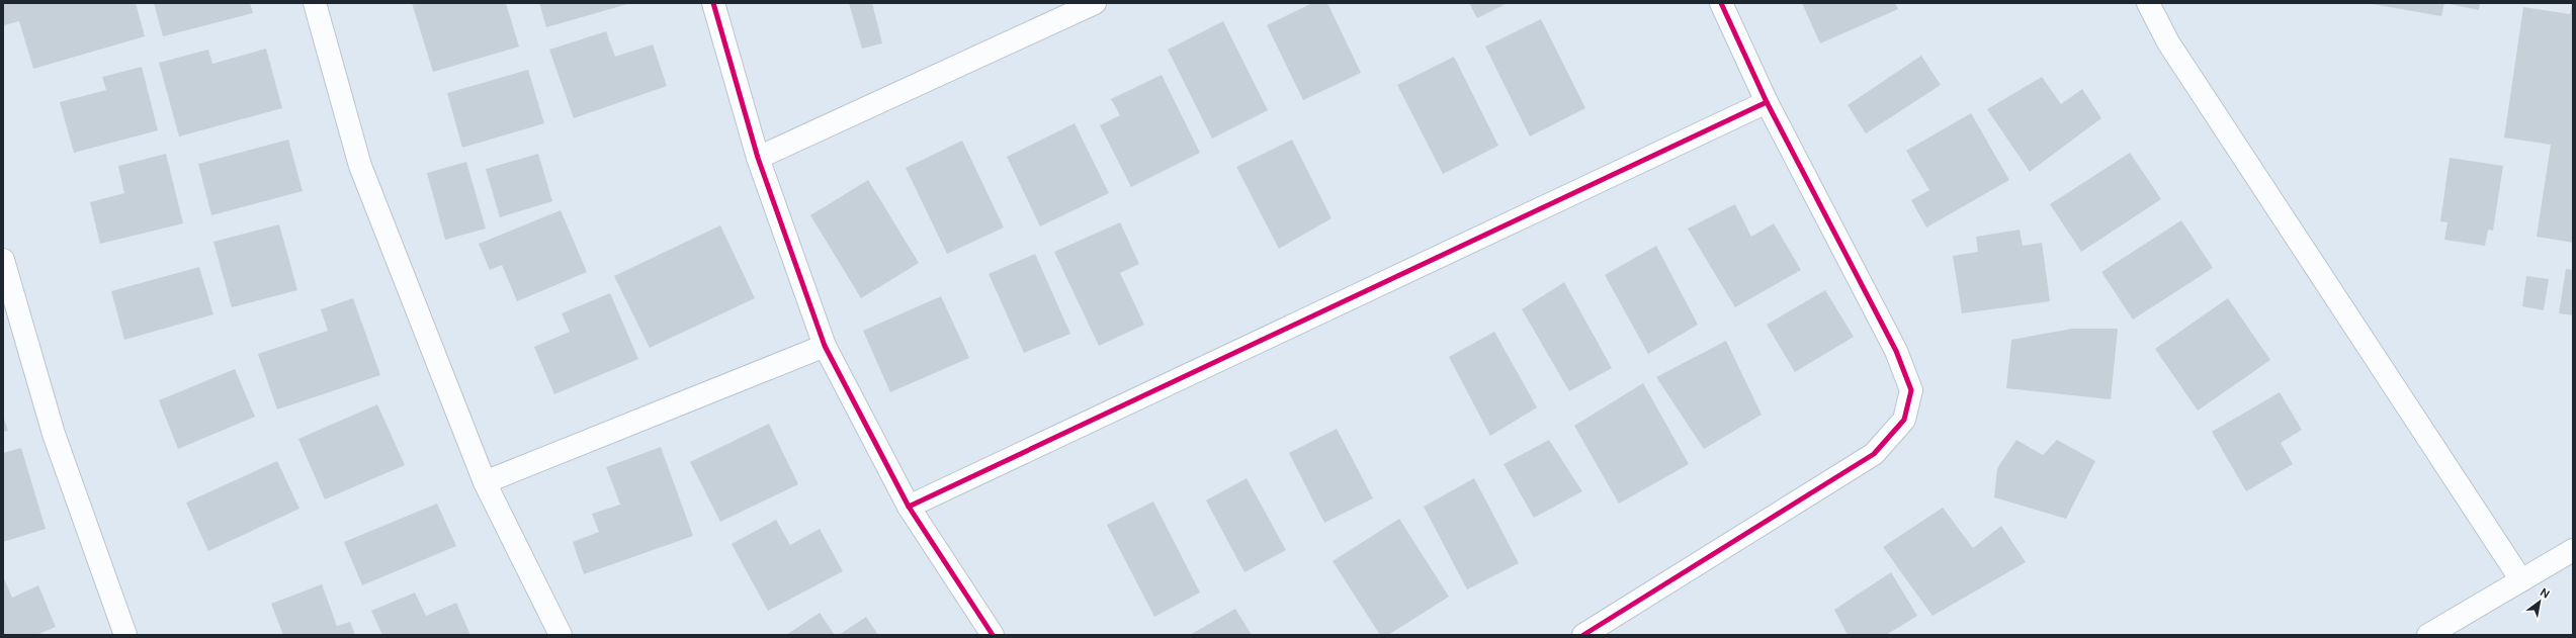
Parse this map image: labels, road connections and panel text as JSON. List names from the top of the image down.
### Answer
{
  "north": "top right"
}
